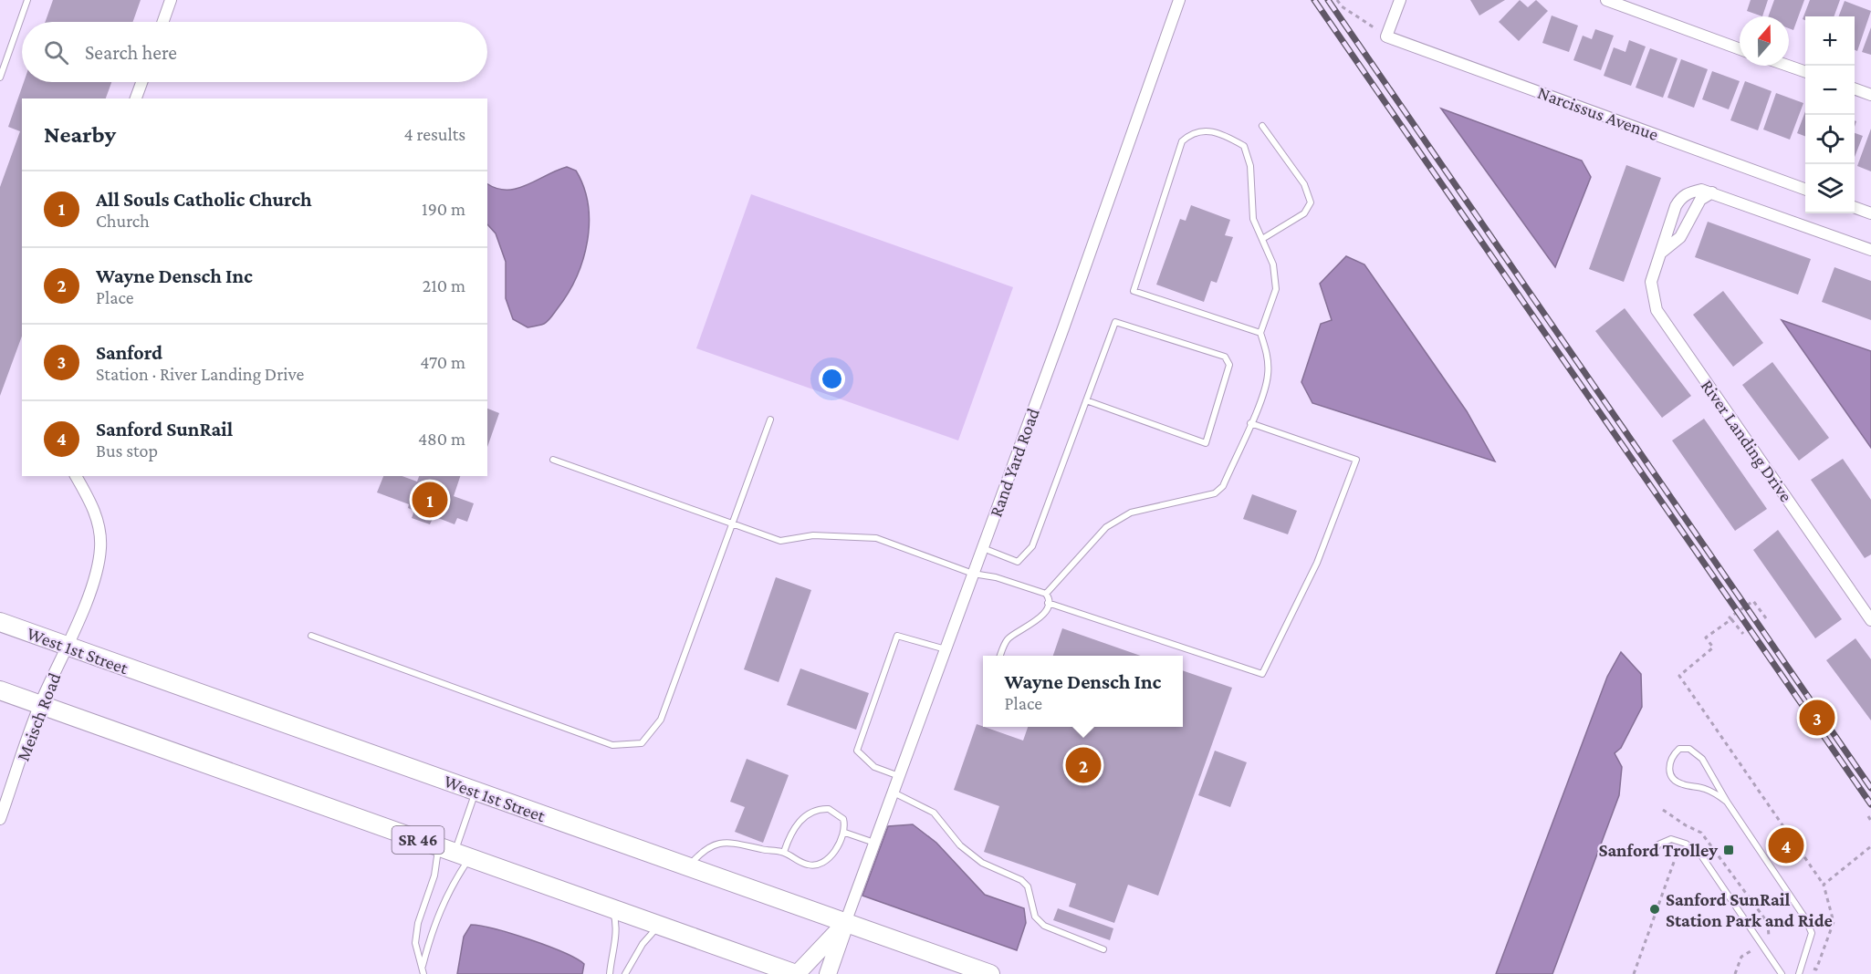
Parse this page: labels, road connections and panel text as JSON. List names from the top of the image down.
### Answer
{
  "streets": {
    "main road": ["West 1st Street", "SR 46"],
    "street": [
      "Narcissus Avenue",
      "River Landing Drive",
      "Rand Yard Road",
      "Meisch Road"
    ]
  },
  "crossings": [
    ["Rand Yard Road", "West 1st Street"],
    ["West 1st Street", "Meisch Road"],
    ["Meisch Road", "SR 46"]
  ],
  "places": {
    "transit": ["Sanford Trolley"],
    "other": ["Sanford SunRail Station Park and Ride"]
  },
  "north": "top",
  "page": {
    "map_buttons": ["+", "−"],
    "search": "Search here",
    "heading": ["Nearby", "4 results"],
    "list": [
      {
        "mark": "1",
        "name": "All Souls Catholic Church",
        "note": "Church",
        "value": "190 m"
      },
      {
        "mark": "2",
        "name": "Wayne Densch Inc",
        "note": "Place",
        "value": "210 m"
      },
      {
        "mark": "3",
        "name": "Sanford",
        "note": "Station · River Landing Drive",
        "value": "470 m"
      },
      {
        "mark": "4",
        "name": "Sanford SunRail",
        "note": "Bus stop",
        "value": "480 m"
      }
    ],
    "pins": [
      "1",
      "3",
      "2",
      "4"
    ],
    "popup": ["Wayne Densch Inc", "Place"]
  }
}
